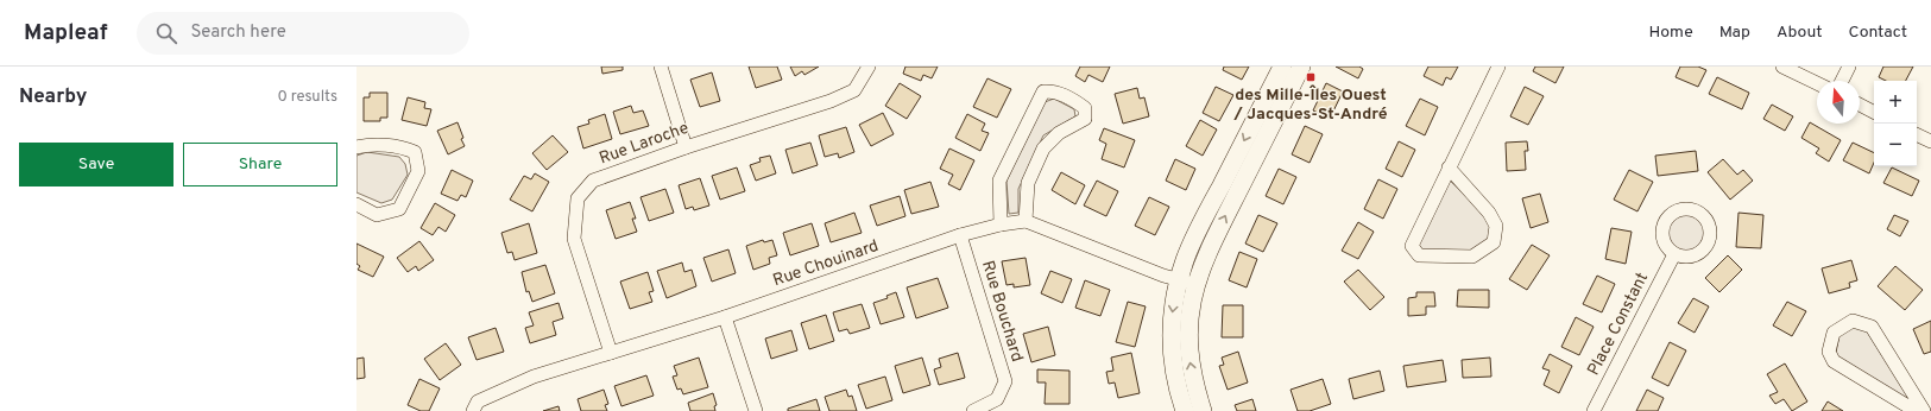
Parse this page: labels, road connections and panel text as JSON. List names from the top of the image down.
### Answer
{
  "streets": {
    "street": [
      "Rue Laroche",
      "Rue Chouinard",
      "Rue Bouchard",
      "Place Constant"
    ]
  },
  "crossings": [
    ["Rue Laroche", "Rue Chouinard"],
    ["Rue Chouinard", "Rue Bouchard"]
  ],
  "places": {
    "transit": ["des Mille-Îles Ouest / Jacques-St-André"]
  },
  "north": "top",
  "page": {
    "header": "Mapleaf",
    "search": "Search here",
    "nav": [
      "Home",
      "Map",
      "About",
      "Contact"
    ],
    "heading": ["Nearby", "0 results"],
    "map_buttons": ["+", "−"],
    "buttons": ["Save", "Share"]
  }
}
